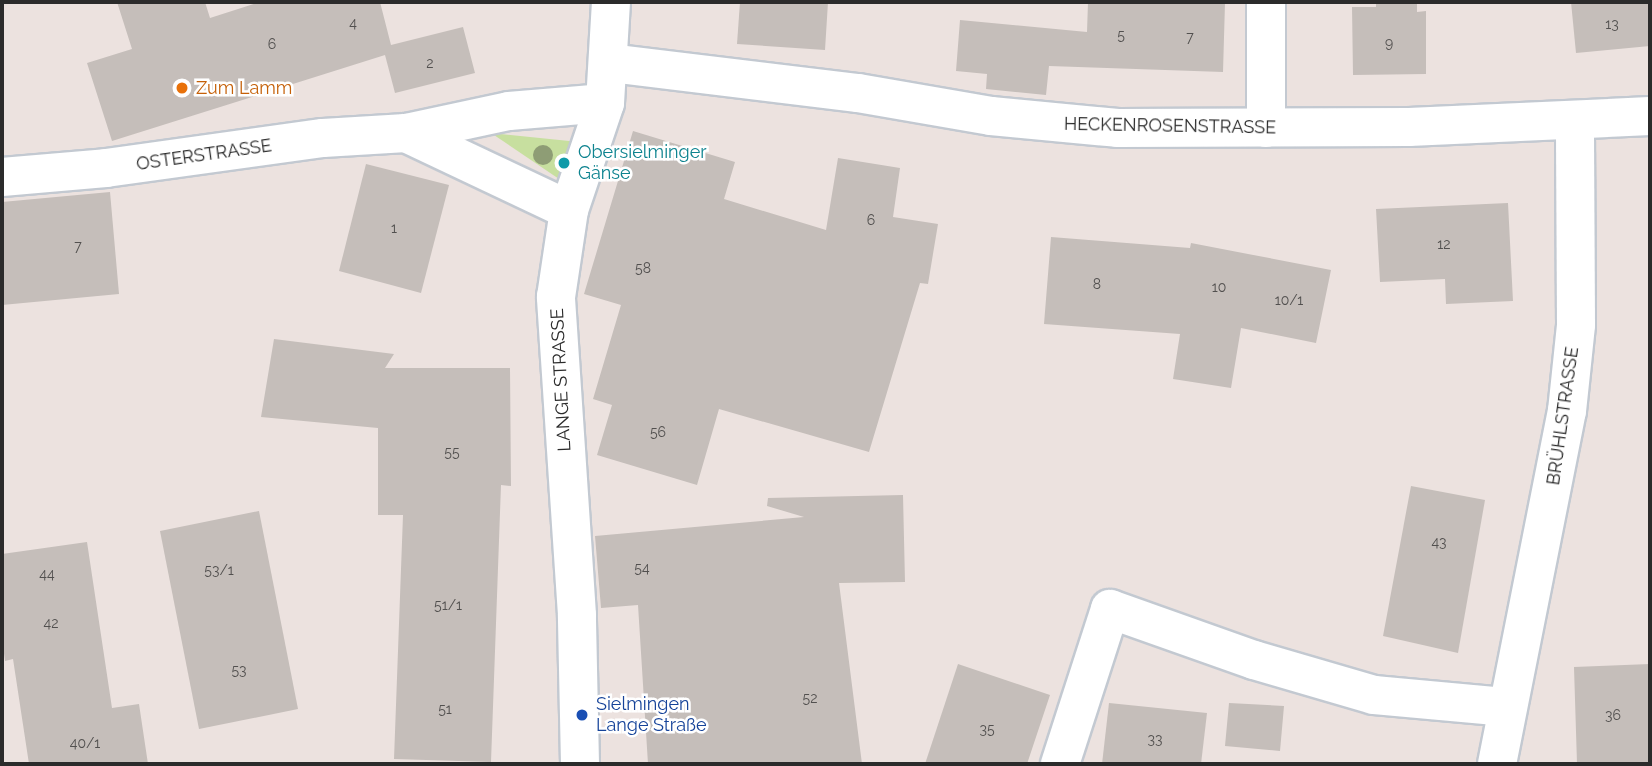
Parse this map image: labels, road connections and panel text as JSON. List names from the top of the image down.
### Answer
{
  "streets": {
    "street": [
      "HECKENROSENSTRASSE",
      "OSTERSTRASSE",
      "LANGE STRASSE",
      "BRÜHLSTRASSE"
    ]
  },
  "crossings": [
    ["HECKENROSENSTRASSE", "LANGE STRASSE"],
    ["HECKENROSENSTRASSE", "BRÜHLSTRASSE"],
    ["OSTERSTRASSE", "LANGE STRASSE"]
  ],
  "places": ["Zum Lamm", "Obersielminger Gänse", "Sielmingen Lange Straße"],
  "house_numbers": [
    "4",
    "13",
    "5",
    "7",
    "9",
    "6",
    "2",
    "6",
    "1",
    "12",
    "7",
    "58",
    "8",
    "10",
    "10/1",
    "56",
    "55",
    "43",
    "54",
    "53/1",
    "44",
    "51/1",
    "42",
    "53",
    "52",
    "51",
    "36",
    "35",
    "33",
    "40/1"
  ]
}
